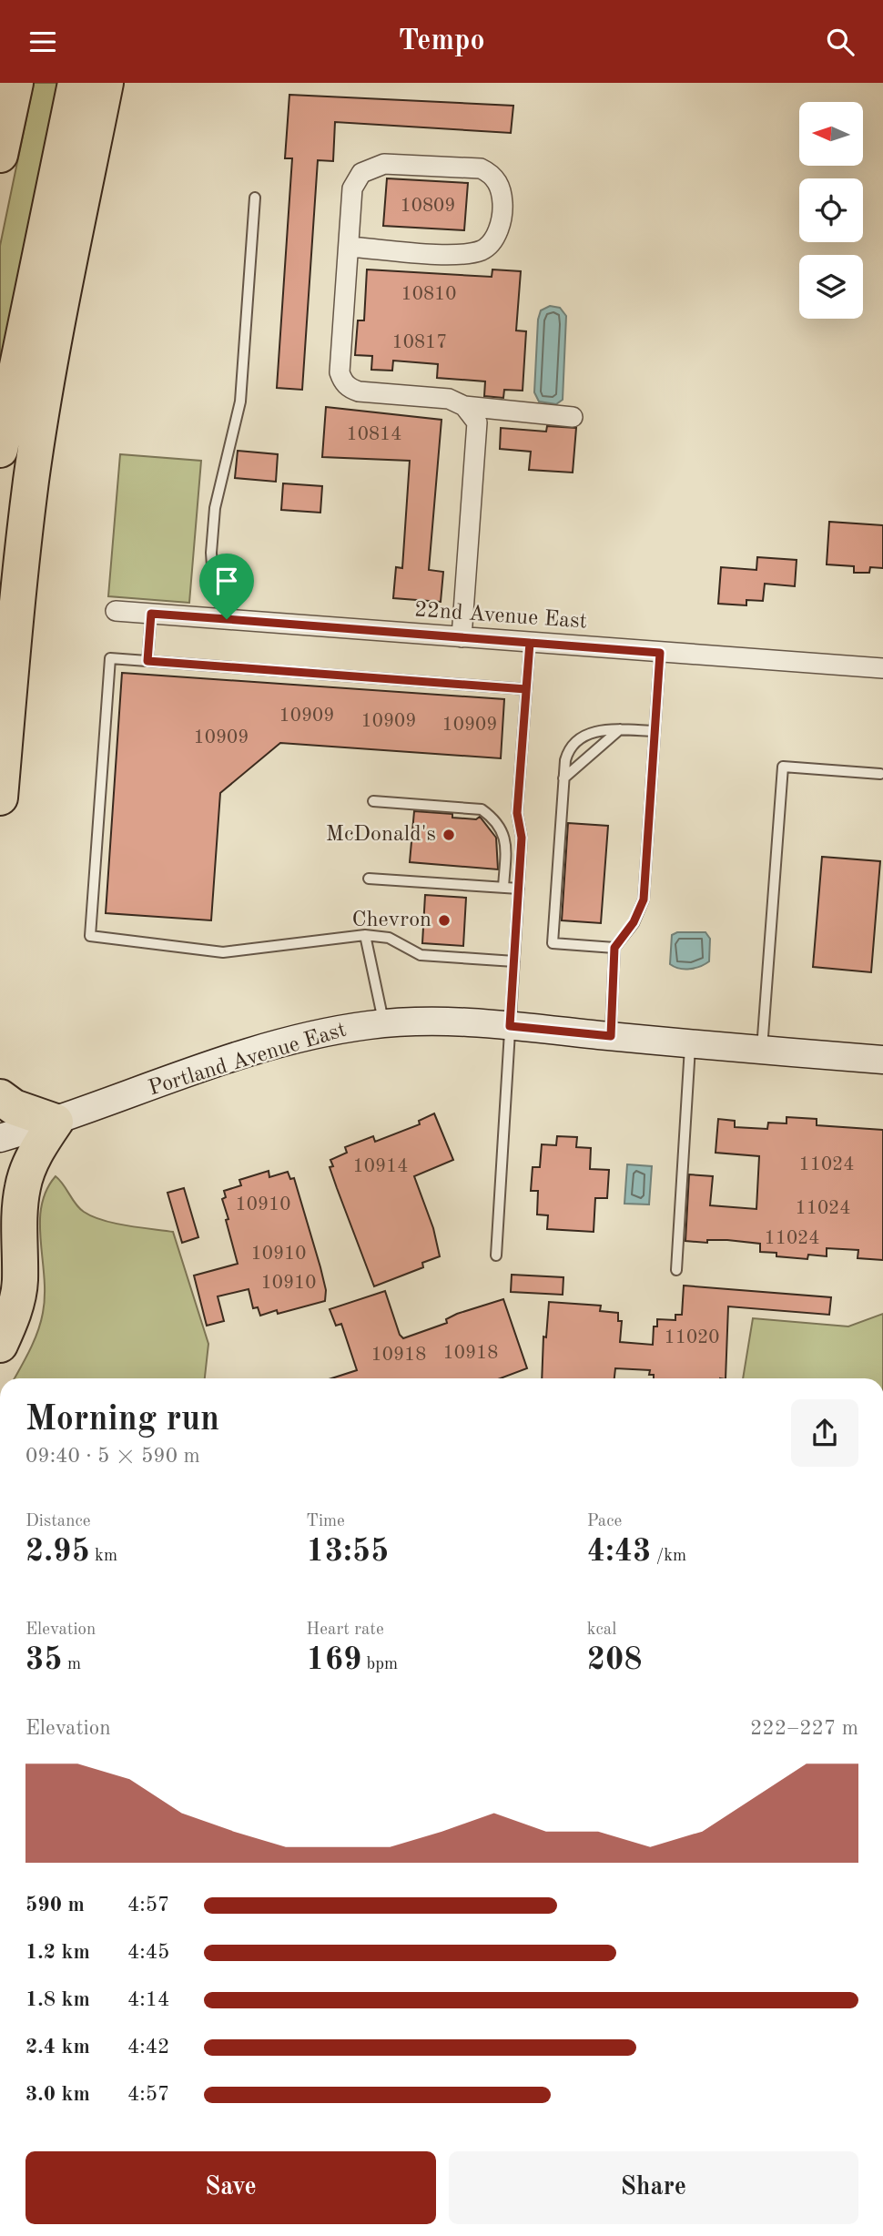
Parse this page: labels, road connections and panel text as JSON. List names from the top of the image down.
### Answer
{
  "streets": {
    "main road": ["Portland Avenue East"],
    "street": ["22nd Avenue East"]
  },
  "places": ["McDonald's", "Chevron"],
  "house_numbers": [
    "10809",
    "10810",
    "10817",
    "10814",
    "10909",
    "10909",
    "10909",
    "10909",
    "11024",
    "10914",
    "10910",
    "11024",
    "11024",
    "10910",
    "10910",
    "11020",
    "10918",
    "10918"
  ],
  "north": "left",
  "page": {
    "header": "Tempo",
    "heading": ["Morning run", "09:40 · 5 × 590 m"],
    "stats": [
      ["Distance", "2.95 km"],
      ["Time", "13:55"],
      ["Pace", "4:43 /km"],
      ["Elevation", "35 m"],
      ["Heart rate", "169 bpm"],
      ["kcal", "208"]
    ],
    "chart": ["Elevation", "222–227 m"],
    "list": [
      {
        "name": "590 m",
        "note": "4:57"
      },
      {
        "name": "1.2 km",
        "note": "4:45"
      },
      {
        "name": "1.8 km",
        "note": "4:14"
      },
      {
        "name": "2.4 km",
        "note": "4:42"
      },
      {
        "name": "3.0 km",
        "note": "4:57"
      }
    ],
    "buttons": ["Save", "Share"]
  }
}
